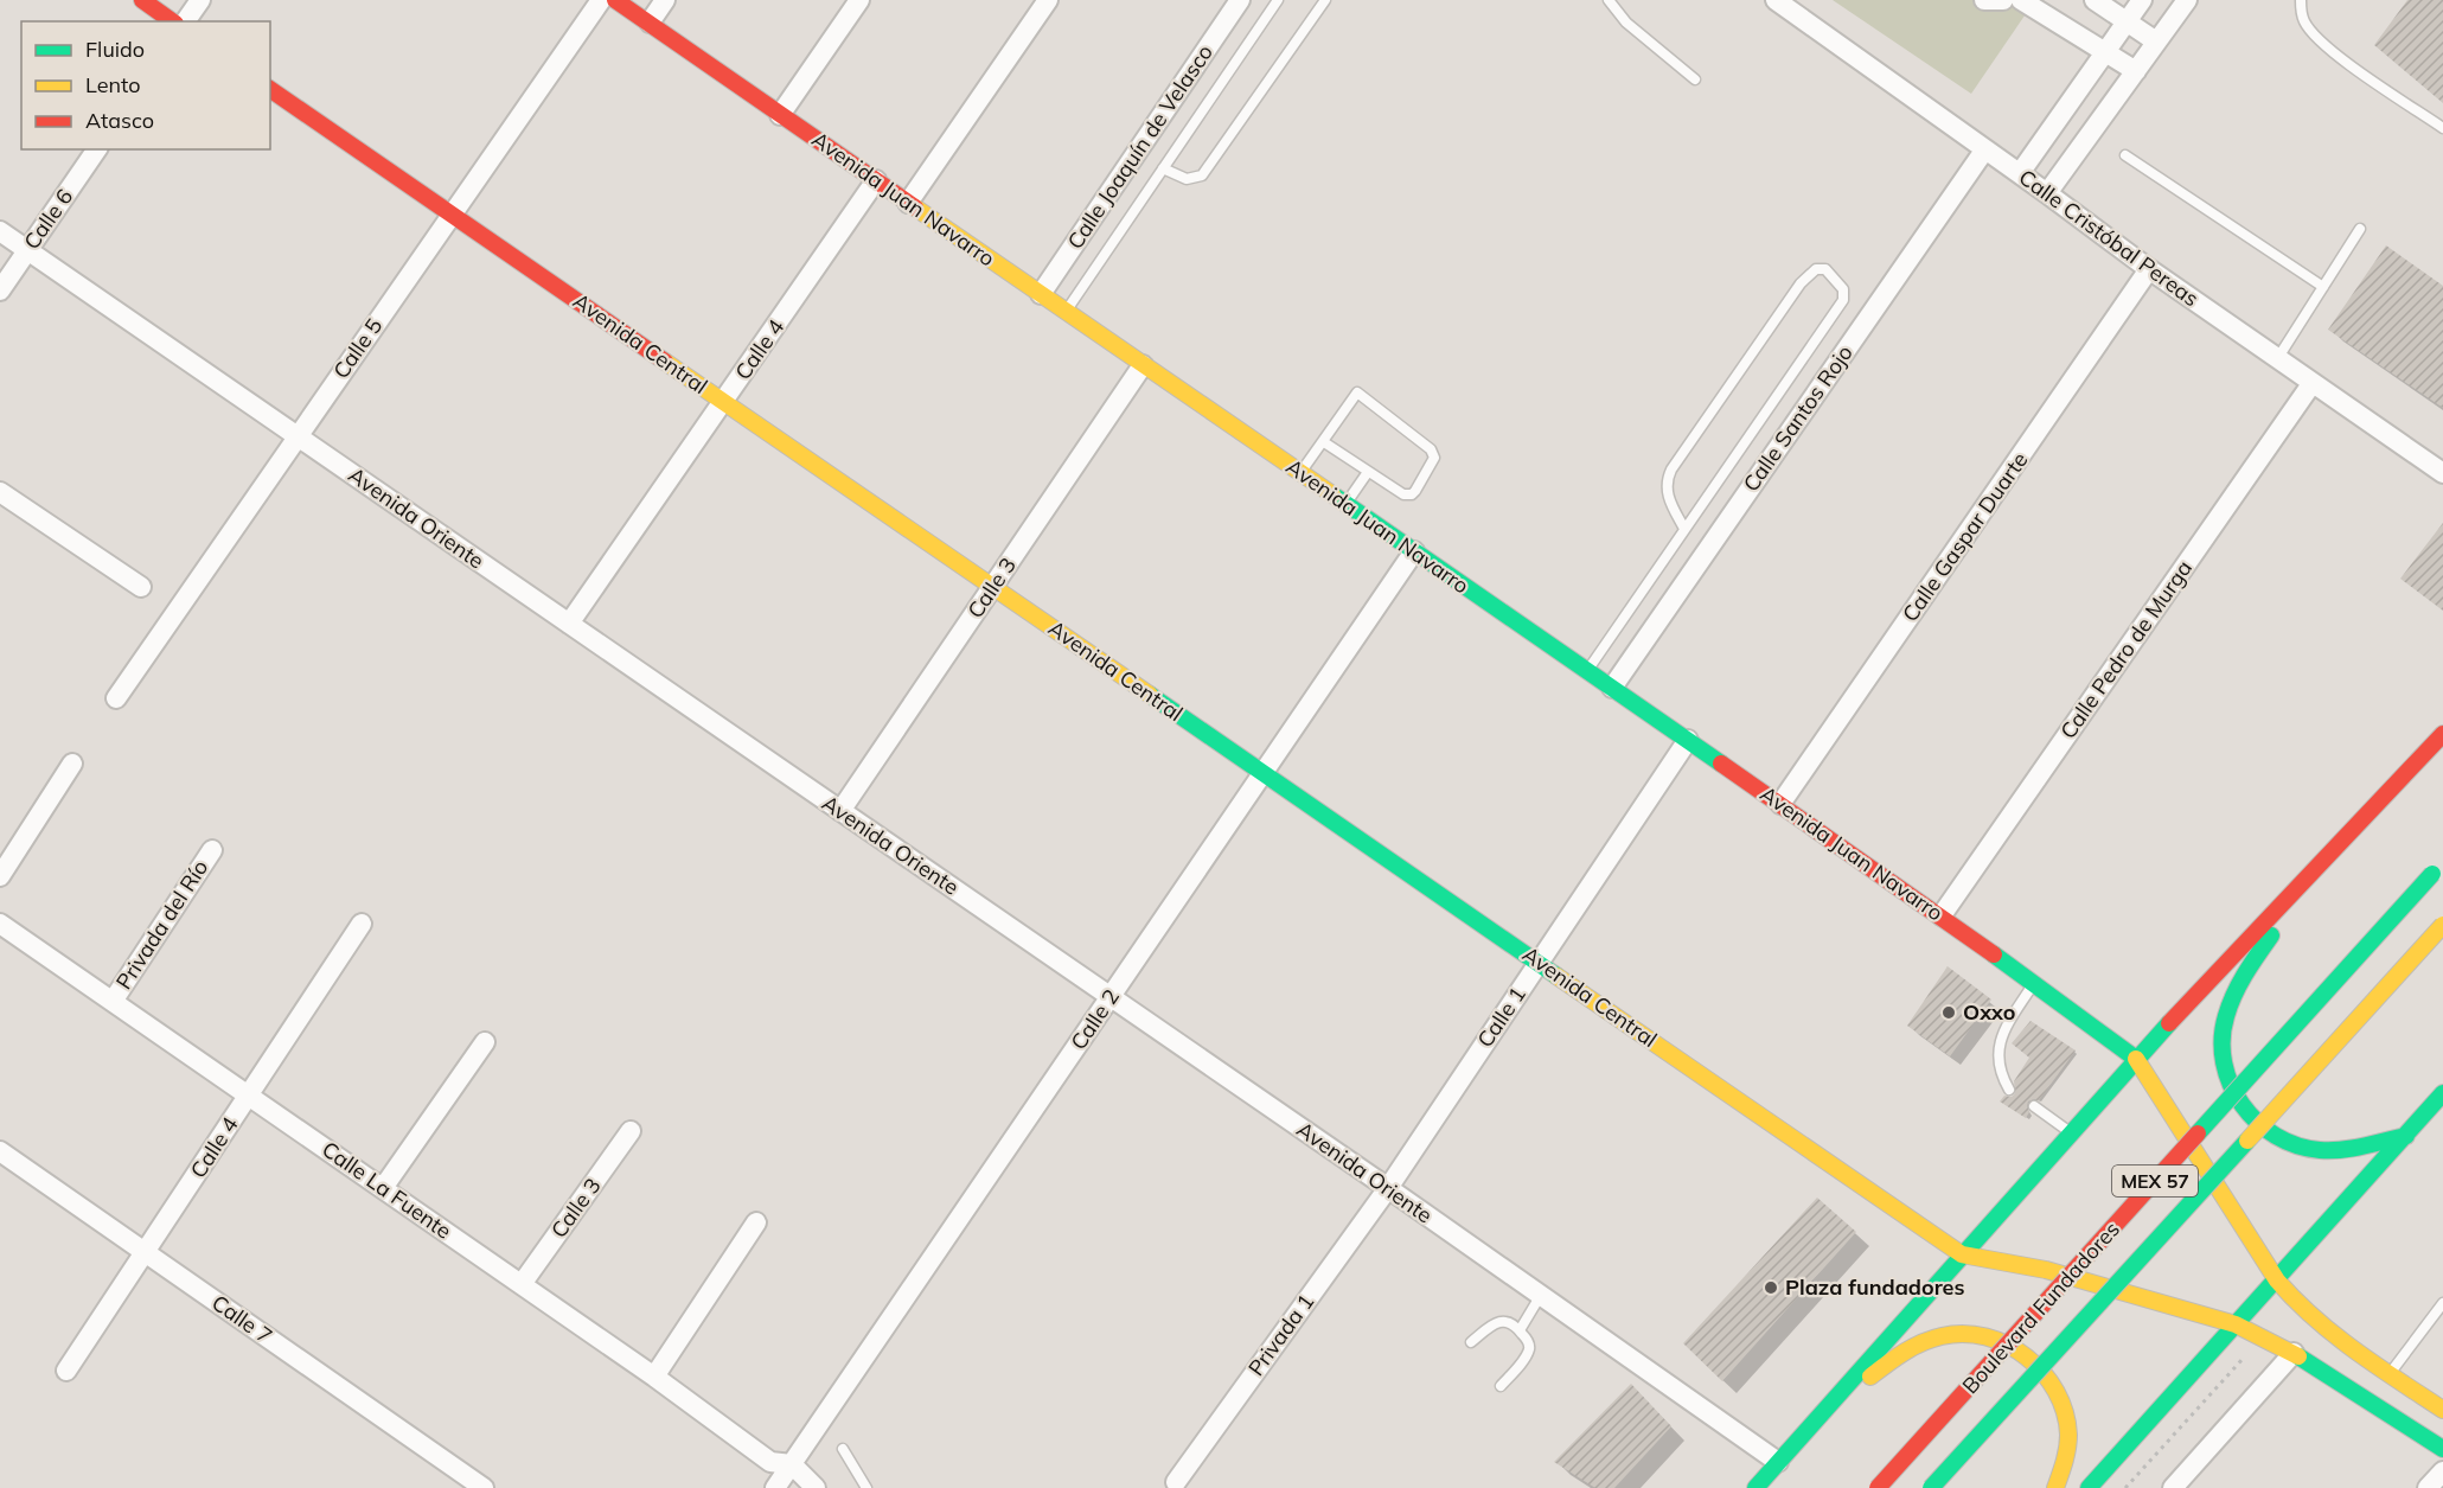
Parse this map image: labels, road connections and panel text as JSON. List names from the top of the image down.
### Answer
{
  "streets": {
    "main road": [
      "Avenida Juan Navarro",
      "Avenida Central",
      "MEX 57",
      "Boulevard Fundadores"
    ],
    "street": [
      "Calle Joaquín de Velasco",
      "Calle 6",
      "Calle Cristóbal Pereas",
      "Calle 5",
      "Calle 4",
      "Calle Santos Rojo",
      "Avenida Oriente",
      "Calle Gaspar Duarte",
      "Calle 3",
      "Calle Pedro de Murga",
      "Privada del Río",
      "Calle 1",
      "Calle 2",
      "Calle La Fuente",
      "Calle 7",
      "Privada 1"
    ]
  },
  "crossings": [
    ["Calle Joaquín de Velasco", "Avenida Juan Navarro"],
    ["Avenida Juan Navarro", "Calle 4"],
    ["Avenida Juan Navarro", "Calle Santos Rojo"],
    ["Avenida Juan Navarro", "Calle Gaspar Duarte"],
    ["Avenida Juan Navarro", "Calle 3"],
    ["Avenida Juan Navarro", "Calle Pedro de Murga"],
    ["Avenida Juan Navarro", "Calle 1"],
    ["Avenida Juan Navarro", "Calle 2"],
    ["Calle 6", "Avenida Oriente"],
    ["Calle Cristóbal Pereas", "Calle Santos Rojo"],
    ["Calle Cristóbal Pereas", "Calle Gaspar Duarte"],
    ["Calle Cristóbal Pereas", "Calle Pedro de Murga"],
    ["Avenida Central", "Calle 5"],
    ["Avenida Central", "Calle 4"],
    ["Avenida Central", "Calle 3"],
    ["Avenida Central", "Calle 1"],
    ["Avenida Central", "Calle 2"],
    ["Calle 5", "Avenida Oriente"],
    ["Calle 4", "Avenida Oriente"],
    ["Calle 4", "Calle La Fuente"],
    ["Calle 4", "Calle 7"],
    ["Avenida Oriente", "Calle 3"],
    ["Avenida Oriente", "Calle 1"],
    ["Avenida Oriente", "Calle 2"],
    ["Avenida Oriente", "Privada 1"],
    ["Calle 3", "Calle La Fuente"],
    ["Privada del Río", "Calle La Fuente"],
    ["Calle 1", "Privada 1"],
    ["Calle 2", "Calle La Fuente"]
  ],
  "places": ["Oxxo", "Plaza fundadores"],
  "legend": ["Fluido", "Lento", "Atasco"]
}
